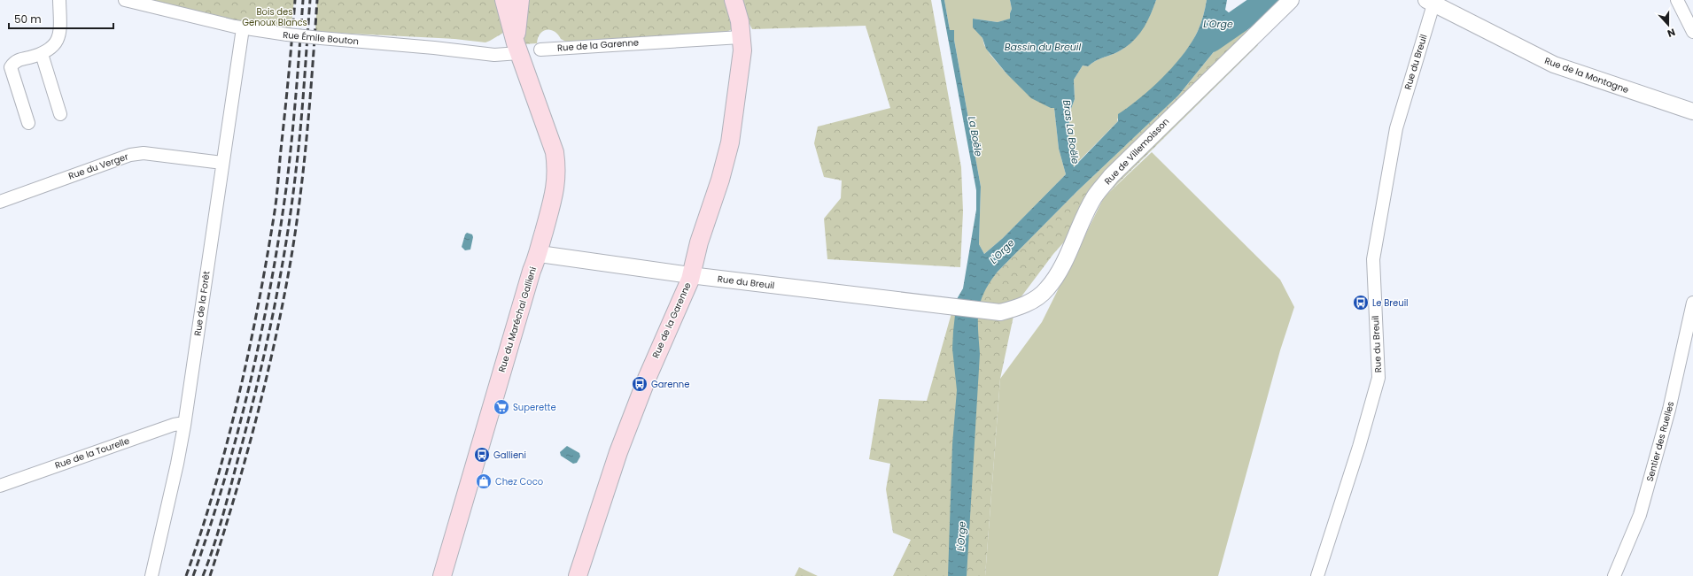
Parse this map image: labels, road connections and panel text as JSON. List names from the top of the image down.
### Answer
{
  "streets": {
    "main road": ["Rue de la Garenne", "Rue du Maréchal Gallieni"],
    "street": [
      "Rue Émile Bouton",
      "Rue du Breuil",
      "Rue de la Montagne",
      "Rue de Villemoisson",
      "Rue du Verger",
      "Rue de la Forêt",
      "Sentier des Ruelles",
      "Rue de la Tourelle"
    ]
  },
  "crossings": [
    ["Rue Émile Bouton", "Rue de la Forêt"],
    ["Rue Émile Bouton", "Rue du Maréchal Gallieni"],
    ["Rue de la Garenne", "Rue du Breuil"],
    ["Rue du Breuil", "Rue de la Montagne"],
    ["Rue du Breuil", "Rue de Villemoisson"],
    ["Rue du Breuil", "Rue du Maréchal Gallieni"],
    ["Rue du Verger", "Rue de la Forêt"],
    ["Rue de la Forêt", "Rue de la Tourelle"]
  ],
  "water": [
    "L'Orge",
    "Bassin du Breuil",
    "Bras La Boële",
    "La Boële"
  ],
  "parks": ["Bois des Genoux Blancs"],
  "places": {
    "bus stop": ["Le Breuil", "Garenne", "Gallieni"],
    "supermarket": ["Superette"],
    "shop": ["Chez Coco"]
  },
  "scale_bar": "50 m",
  "north": "bottom"
}
